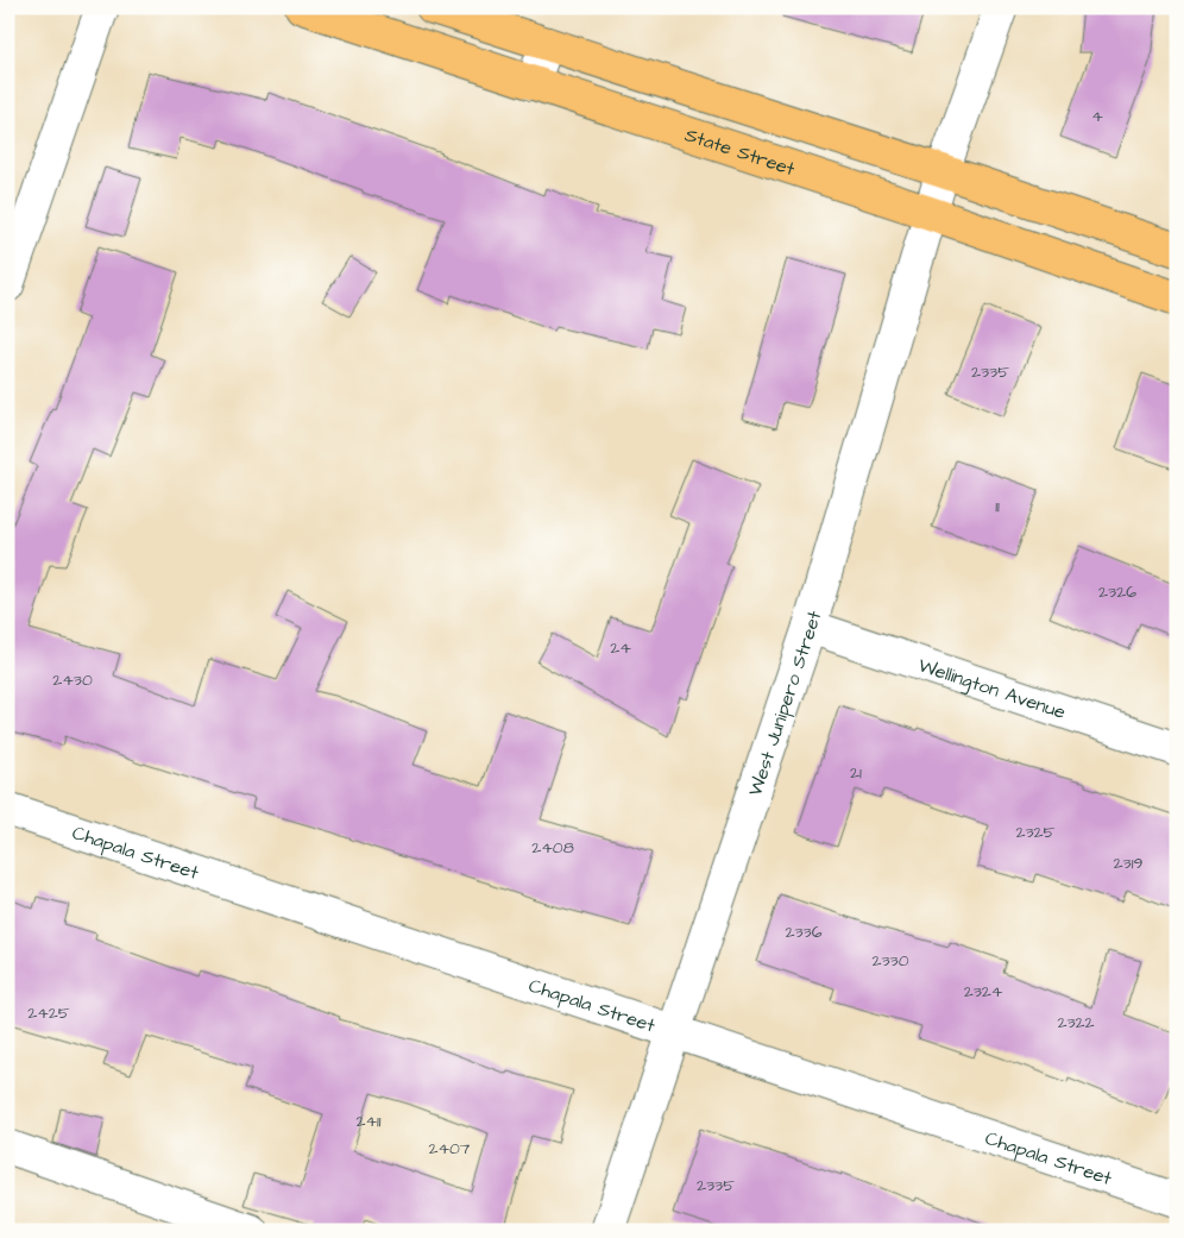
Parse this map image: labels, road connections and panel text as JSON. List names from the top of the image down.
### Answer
{
  "streets": {
    "main road": ["State Street"],
    "street": ["Wellington Avenue", "West Junipero Street", "Chapala Street"]
  },
  "crossings": [
    ["State Street", "West Junipero Street"],
    ["Wellington Avenue", "West Junipero Street"],
    ["West Junipero Street", "Chapala Street"]
  ],
  "house_numbers": [
    "4",
    "2335",
    "11",
    "2326",
    "24",
    "2430",
    "21",
    "2325",
    "2408",
    "2319",
    "2336",
    "2330",
    "2324",
    "2425",
    "2322",
    "2411",
    "2407",
    "2335"
  ]
}
